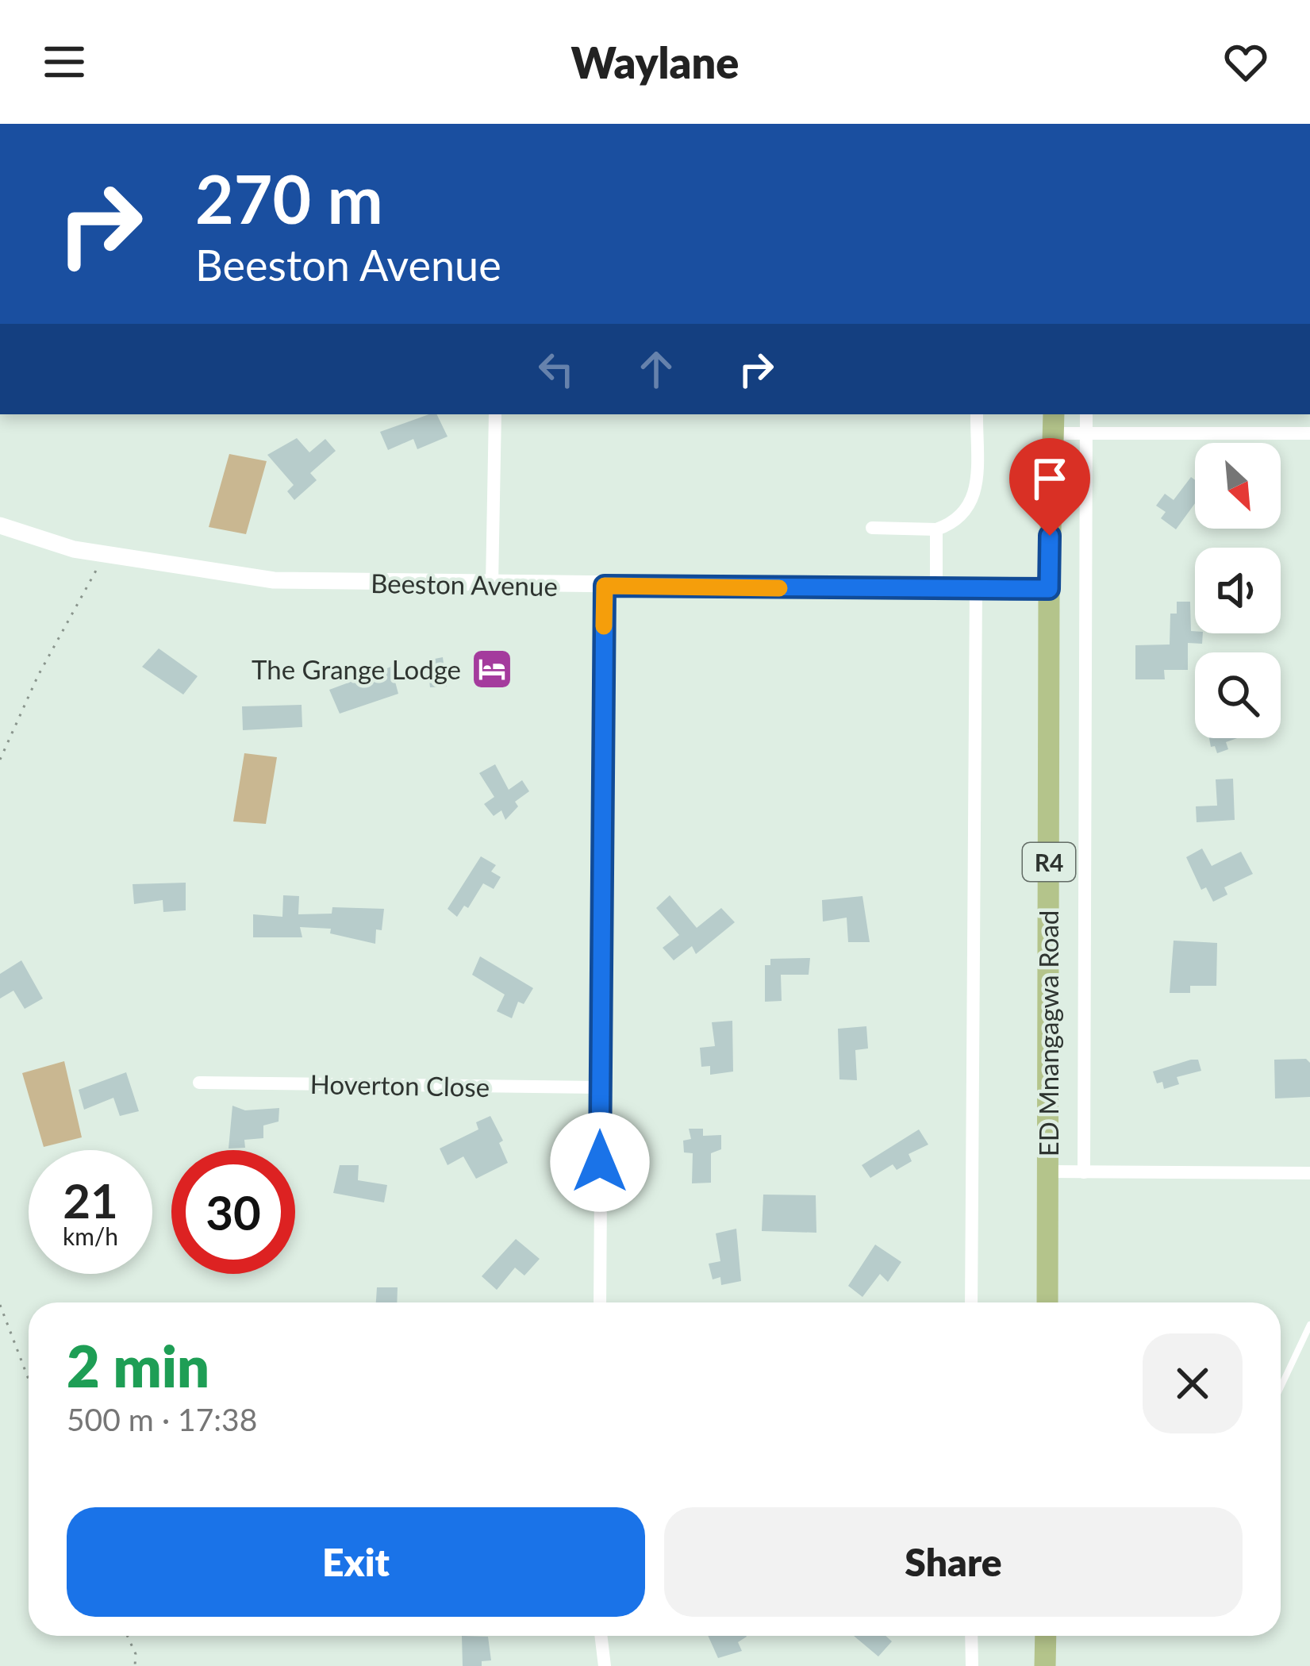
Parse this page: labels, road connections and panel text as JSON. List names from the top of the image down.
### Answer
{
  "streets": {
    "highway": ["R4", "ED Mnangagwa Road"],
    "street": ["Beeston Avenue", "Hoverton Close"]
  },
  "crossings": [
    ["Beeston Avenue", "ED Mnangagwa Road"]
  ],
  "places": {
    "hotel": ["The Grange Lodge"]
  },
  "north": "bottom right",
  "page": {
    "header": "Waylane",
    "turn": ["270 m", "Beeston Avenue"],
    "speed": "21 km/h",
    "limit": "30",
    "heading": ["2 min", "500 m · 17:38"],
    "buttons": ["Exit", "Share"]
  }
}
